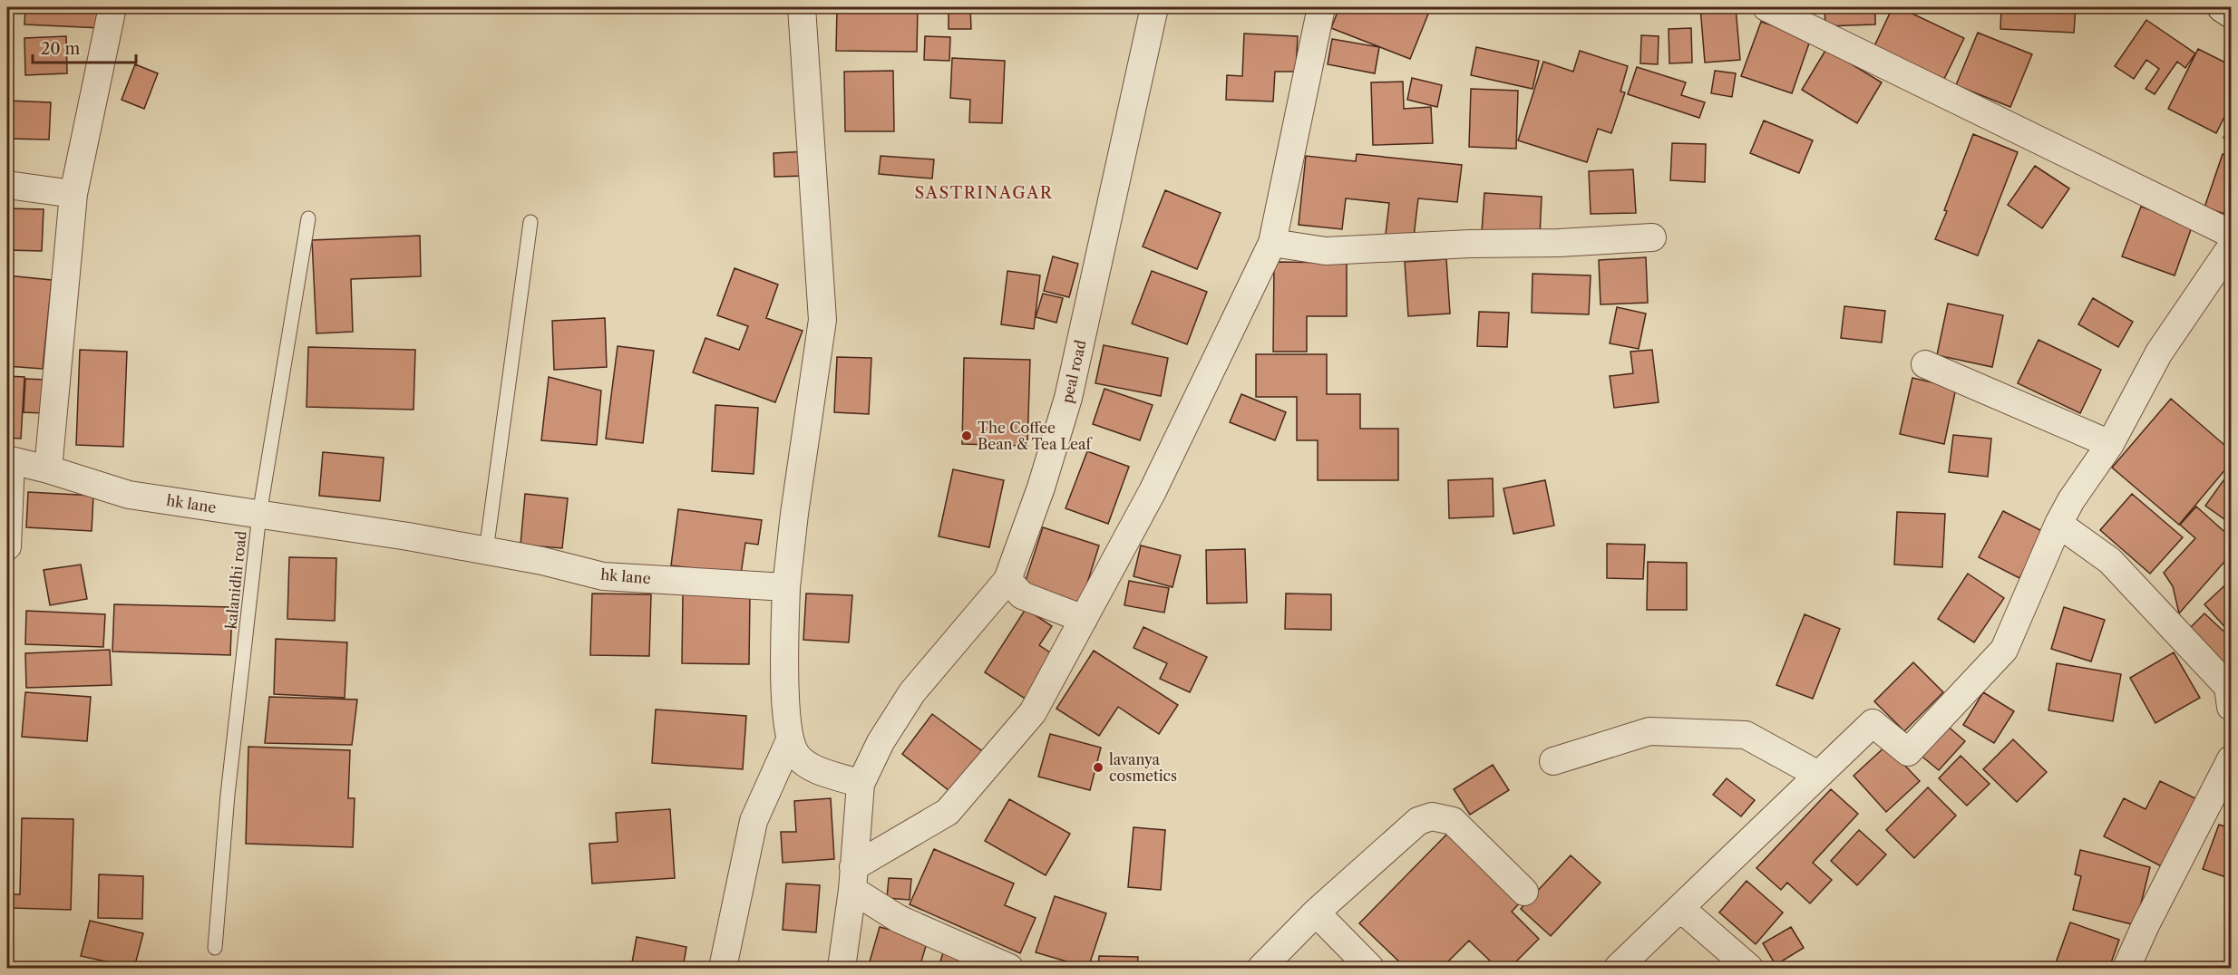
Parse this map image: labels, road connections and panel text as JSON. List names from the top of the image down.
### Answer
{
  "streets": {
    "street": ["peal road", "hk lane"],
    "lane": ["kalanidhi road"]
  },
  "crossings": [
    ["hk lane", "kalanidhi road"]
  ],
  "districts": ["SASTRINAGAR"],
  "places": ["The Coffee Bean & Tea Leaf", "lavanya cosmetics"],
  "scale_bar": "20 m"
}
